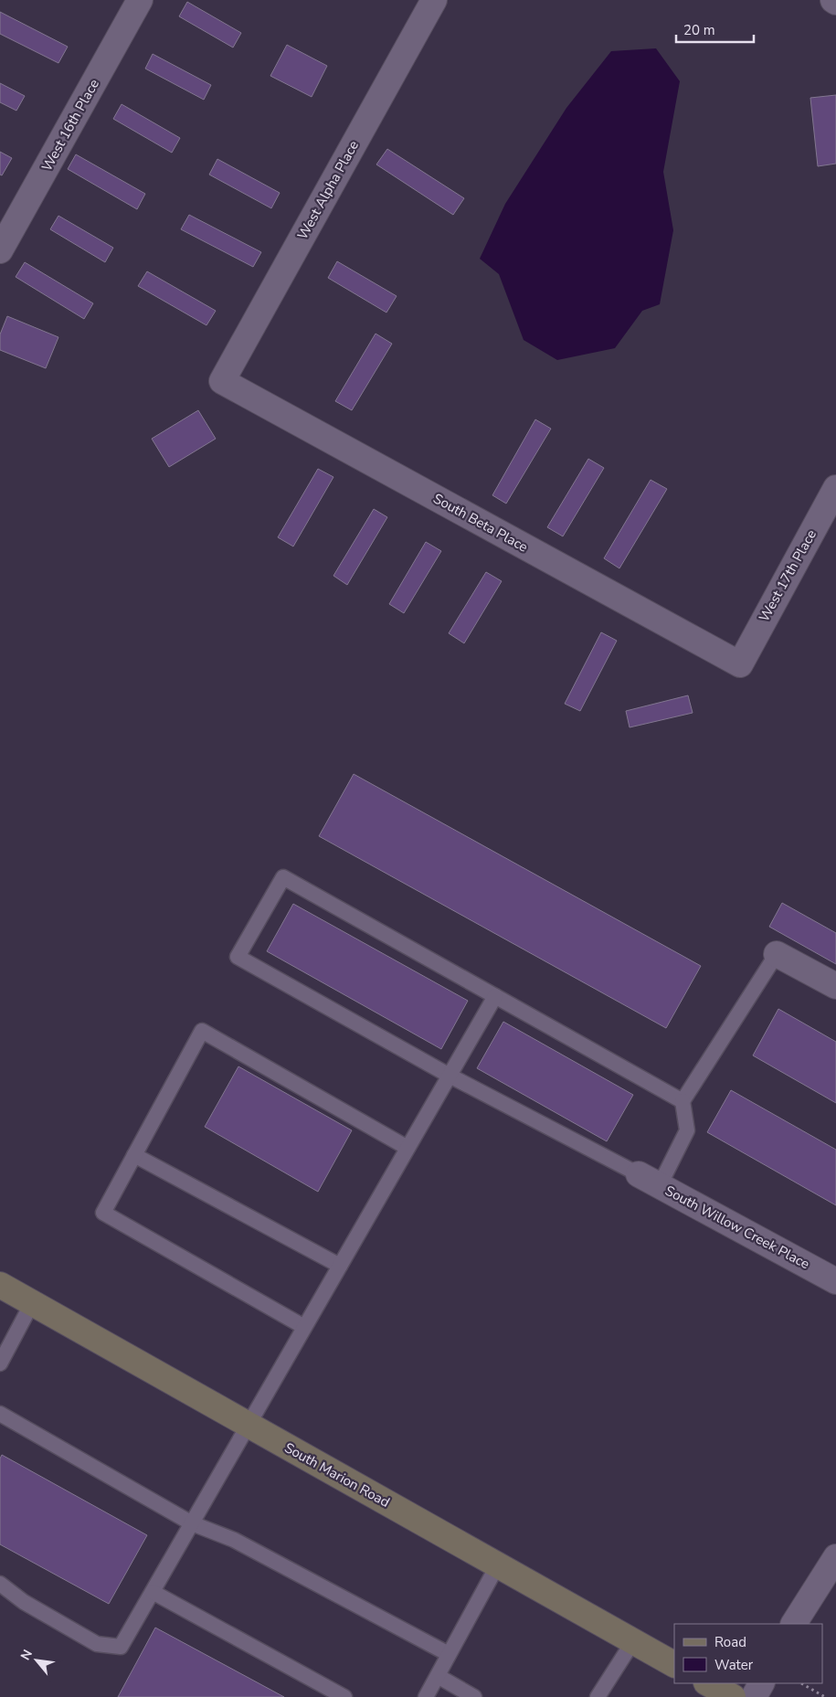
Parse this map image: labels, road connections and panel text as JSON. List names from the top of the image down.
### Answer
{
  "streets": {
    "main road": ["South Marion Road"],
    "street": [
      "West 16th Place",
      "West Alpha Place",
      "South Beta Place",
      "West 17th Place",
      "South Willow Creek Place"
    ]
  },
  "crossings": [
    ["West Alpha Place", "South Beta Place"],
    ["South Beta Place", "West 17th Place"]
  ],
  "legend": ["Road", "Water"],
  "scale_bar": "20 m",
  "north": "top left"
}
